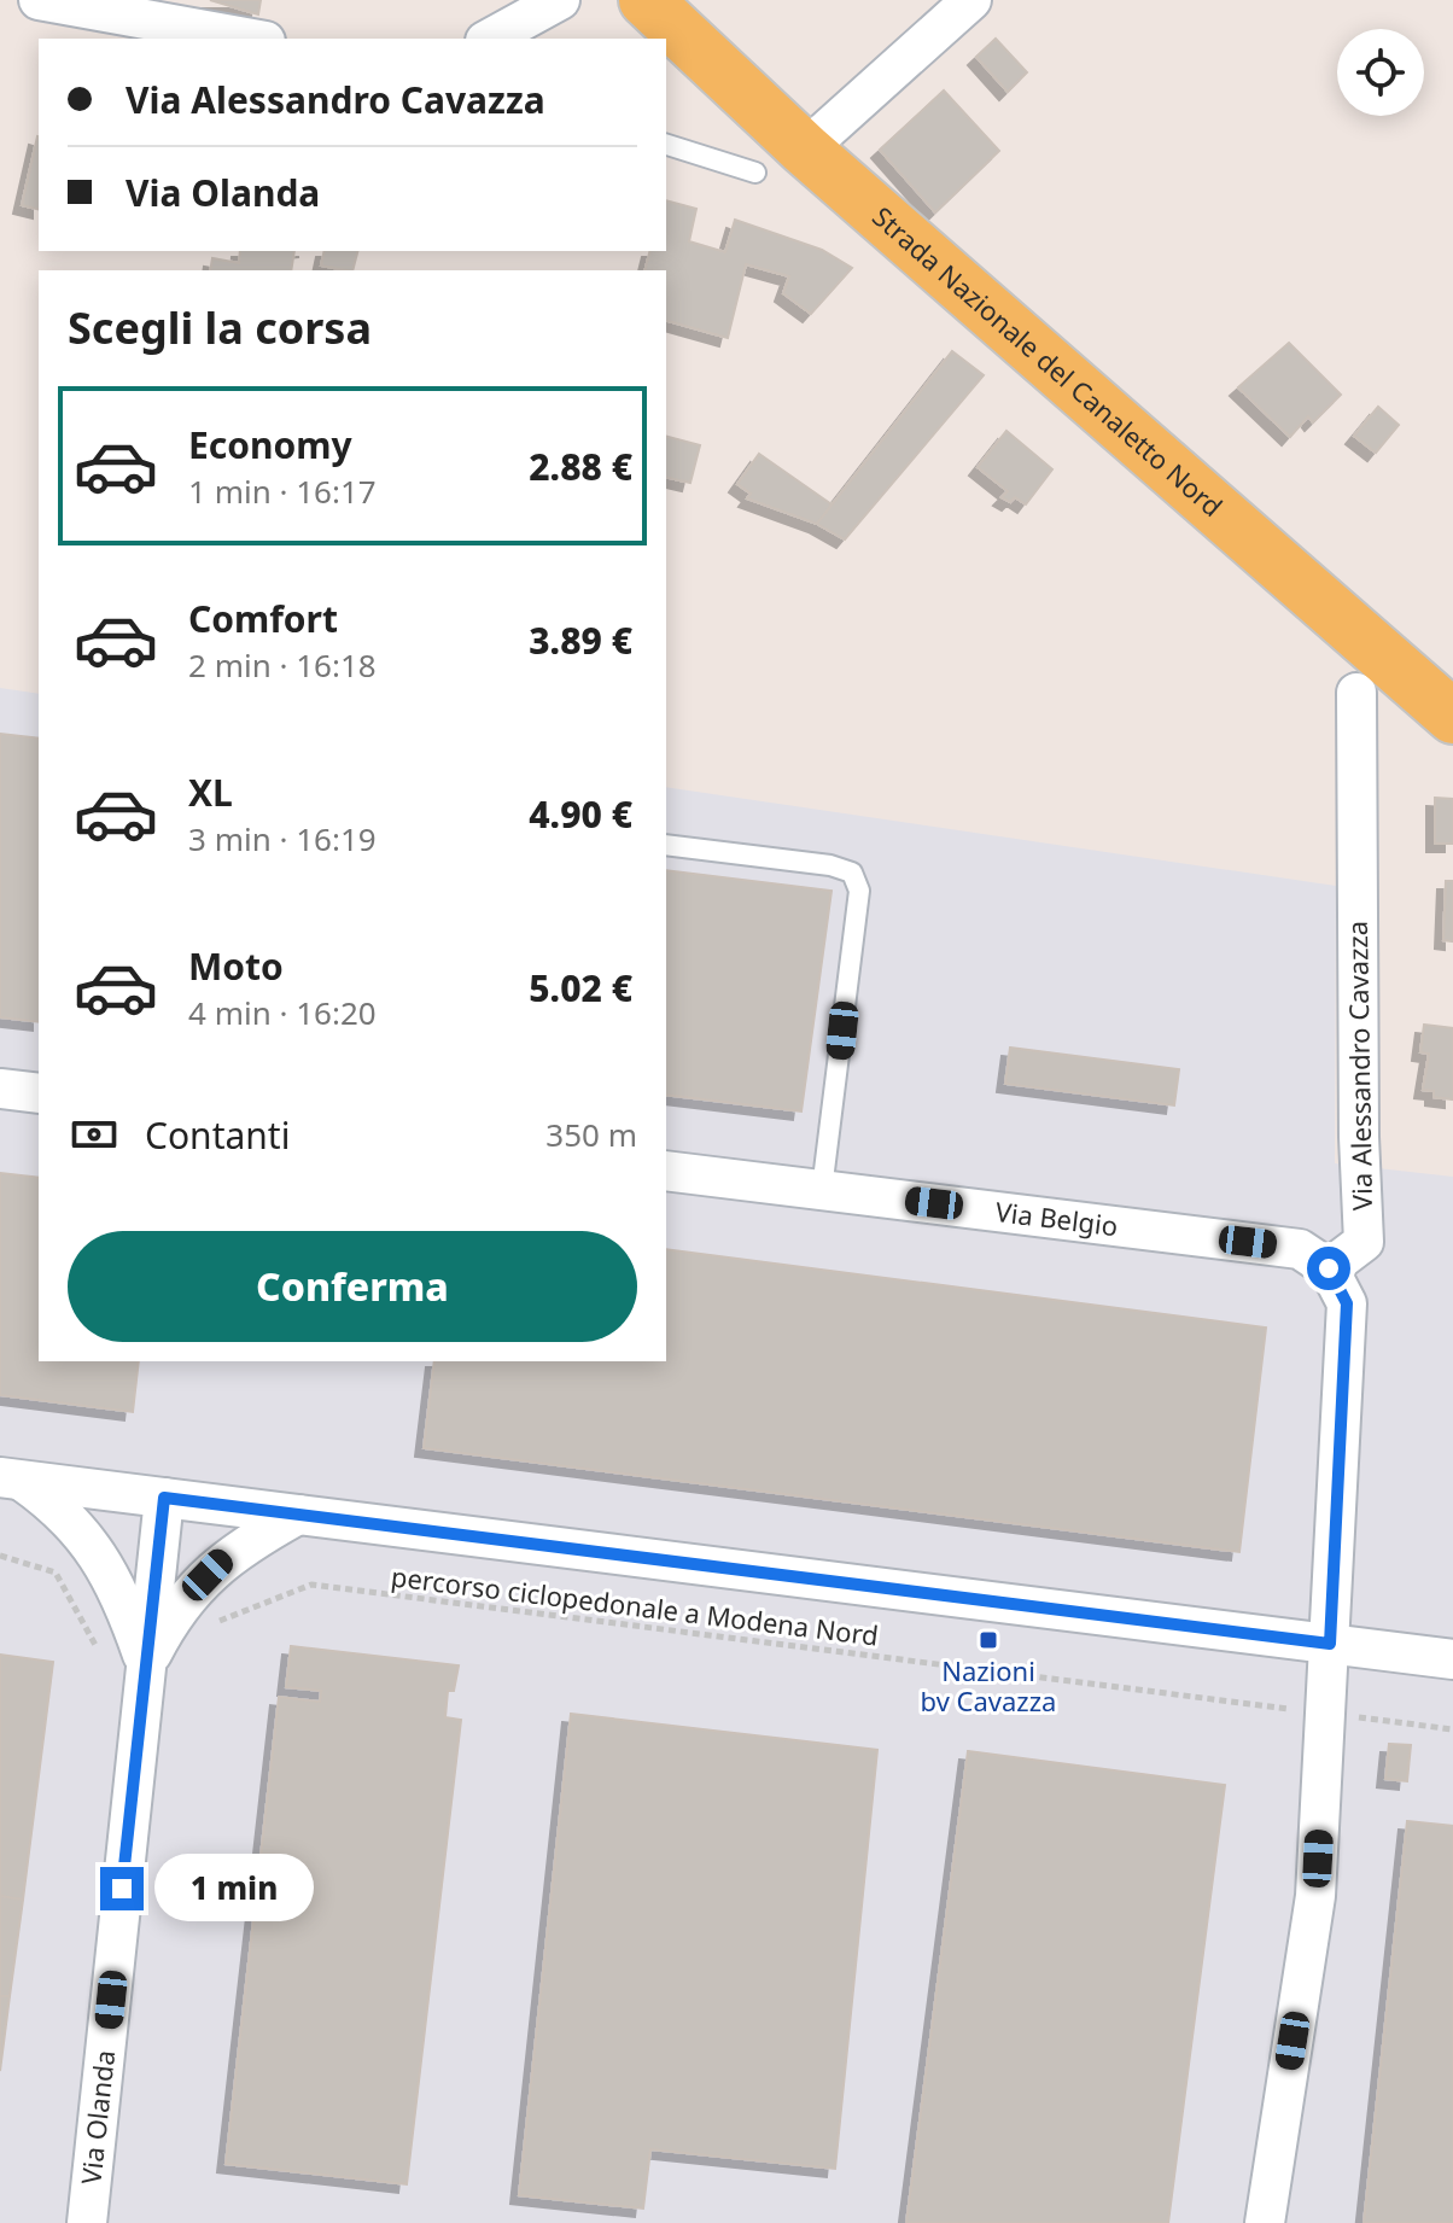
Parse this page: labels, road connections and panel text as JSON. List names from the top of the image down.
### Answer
{
  "streets": {
    "main road": ["Strada Nazionale del Canaletto Nord"],
    "street": ["Via Alessandro Cavazza", "Via Belgio", "Via Olanda"],
    "path": ["percorso ciclopedonale a Modena Nord"]
  },
  "crossings": [
    ["Via Alessandro Cavazza", "Via Belgio"]
  ],
  "places": {
    "transit": ["Nazioni bv Cavazza"]
  },
  "page": {
    "banner": ["Via Alessandro Cavazza", "Via Olanda"],
    "heading": "Scegli la corsa",
    "list": [
      {
        "name": "Economy",
        "note": "1 min · 16:17",
        "value": "2.88 €"
      },
      {
        "name": "Comfort",
        "note": "2 min · 16:18",
        "value": "3.89 €"
      },
      {
        "name": "XL",
        "note": "3 min · 16:19",
        "value": "4.90 €"
      },
      {
        "name": "Moto",
        "note": "4 min · 16:20",
        "value": "5.02 €"
      }
    ],
    "pay": ["Contanti", "350 m"],
    "buttons": "Conferma",
    "bubble": "1 min"
  }
}
